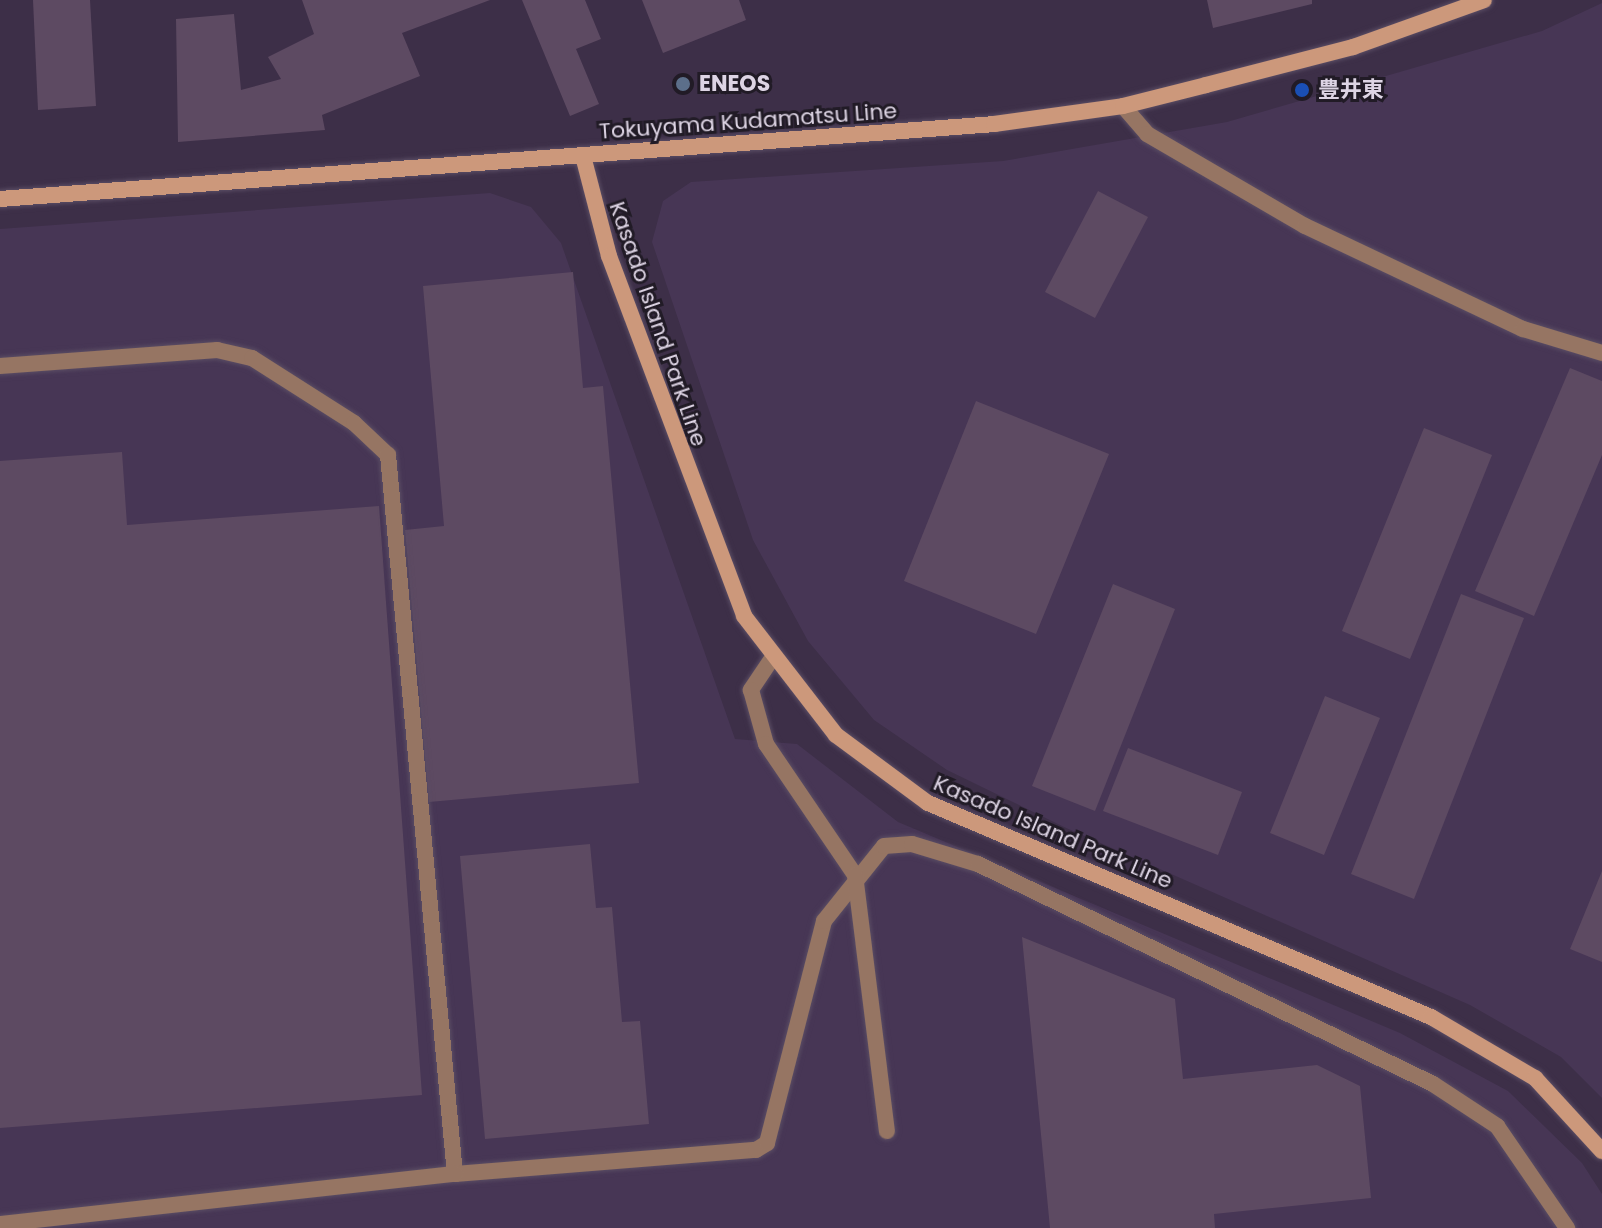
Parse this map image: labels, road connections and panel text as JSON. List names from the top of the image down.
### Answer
{
  "streets": {
    "main road": ["Tokuyama Kudamatsu Line", "Kasado Island Park Line"]
  },
  "crossings": [
    ["Tokuyama Kudamatsu Line", "Kasado Island Park Line"]
  ],
  "places": ["ENEOS", "豊井東"]
}
